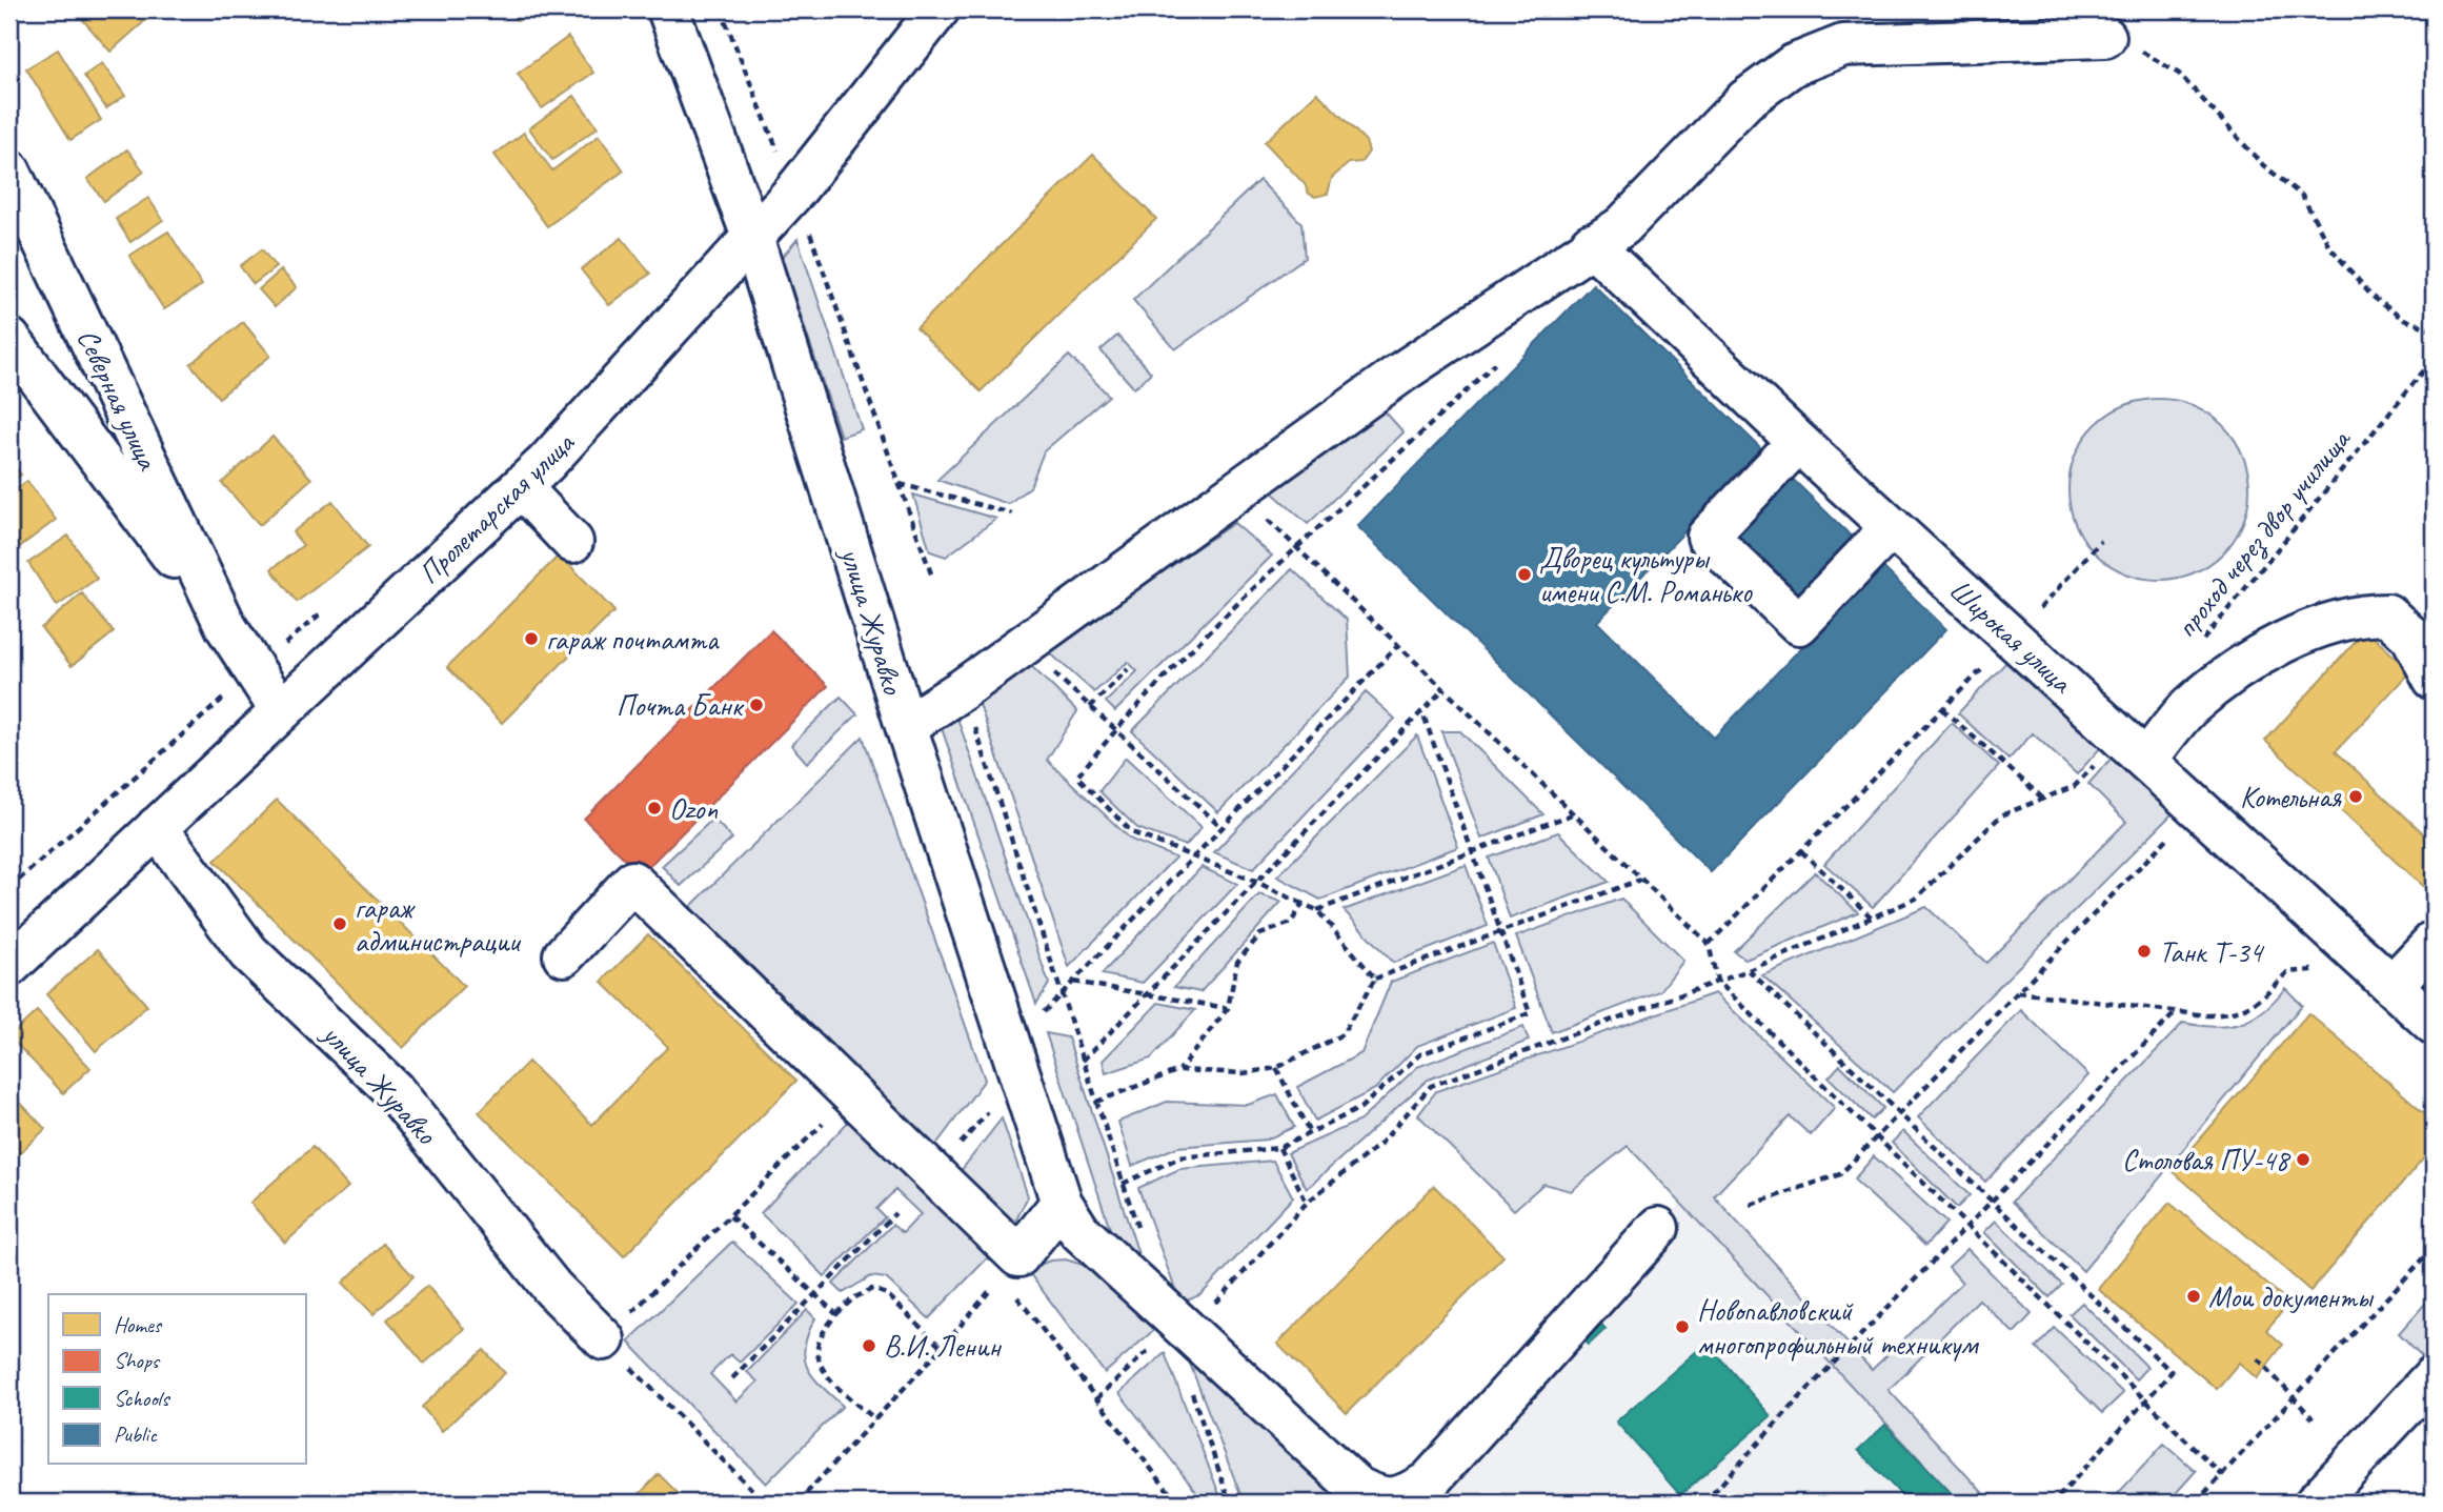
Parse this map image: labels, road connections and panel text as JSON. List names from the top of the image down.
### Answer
{
  "streets": {
    "street": [
      "Северная улица",
      "Пролетарская улица",
      "улица Журавко",
      "Широкая улица"
    ],
    "path": ["проход через двор училища"]
  },
  "crossings": [
    ["Северная улица", "Пролетарская улица"],
    ["Пролетарская улица", "улица Журавко"]
  ],
  "places": [
    "Дворец культуры имени С.М. Романько",
    "гараж почтамта",
    "Почта Банк",
    "Котельная",
    "Ozon",
    "гараж администрации",
    "Танк Т-34",
    "Столовая ПУ-48",
    "Мои документы",
    "Новопавловский многопрофильный техникум",
    "В.И. Ленин"
  ],
  "legend": [
    "Homes",
    "Shops",
    "Schools",
    "Public"
  ]
}
